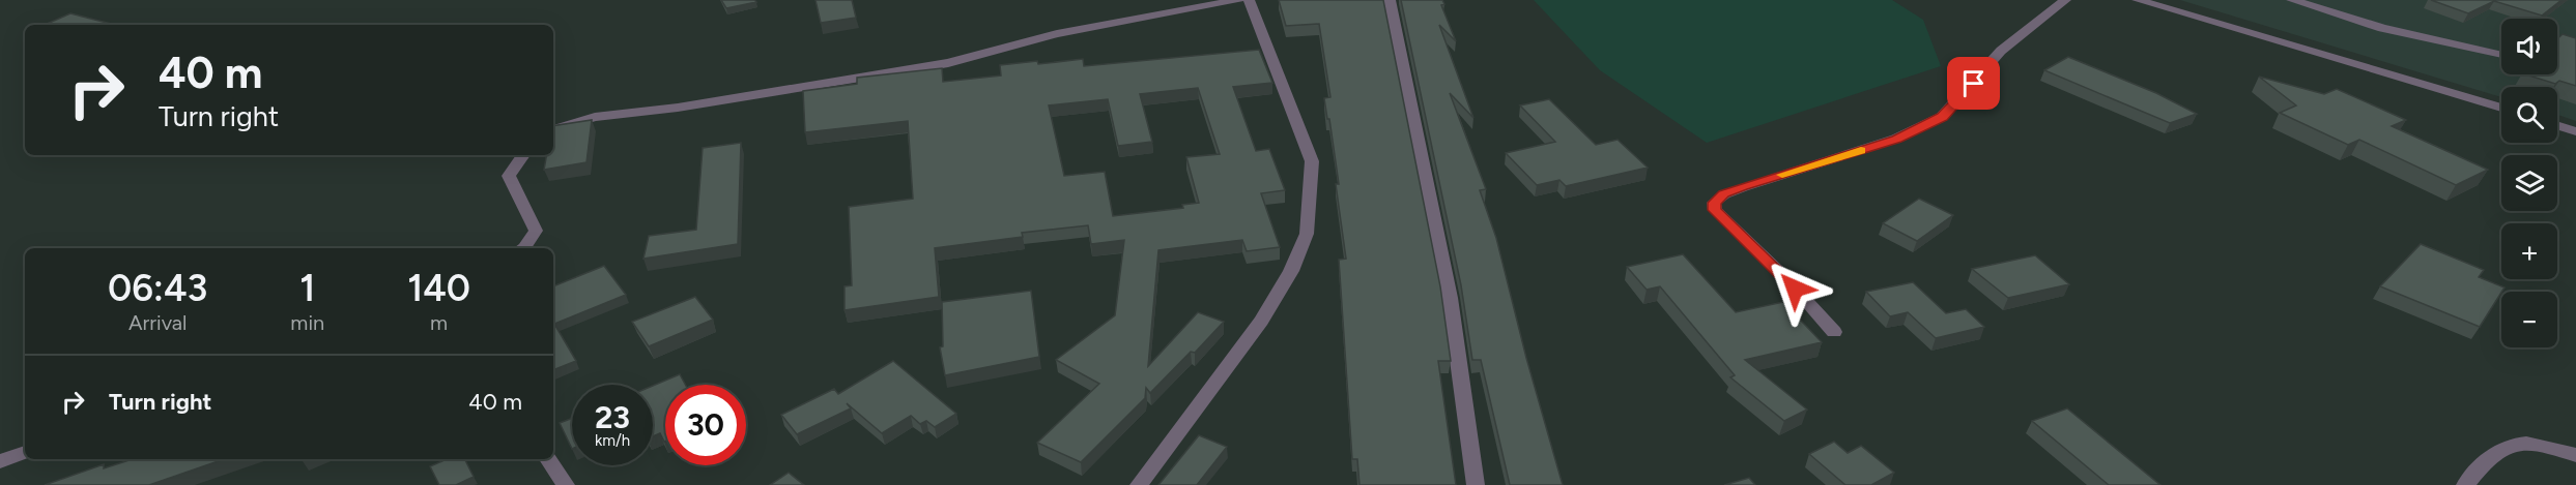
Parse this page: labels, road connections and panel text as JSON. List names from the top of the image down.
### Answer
{
  "page": {
    "map_buttons": ["+", "−"],
    "turn": ["40 m", "Turn right"],
    "eta": [
      "06:43",
      "Arrival",
      "1",
      "min",
      "140",
      "m"
    ],
    "list": [
      {
        "name": "Turn right",
        "value": "40 m"
      }
    ],
    "speed": "23 km/h",
    "limit": "30"
  }
}
